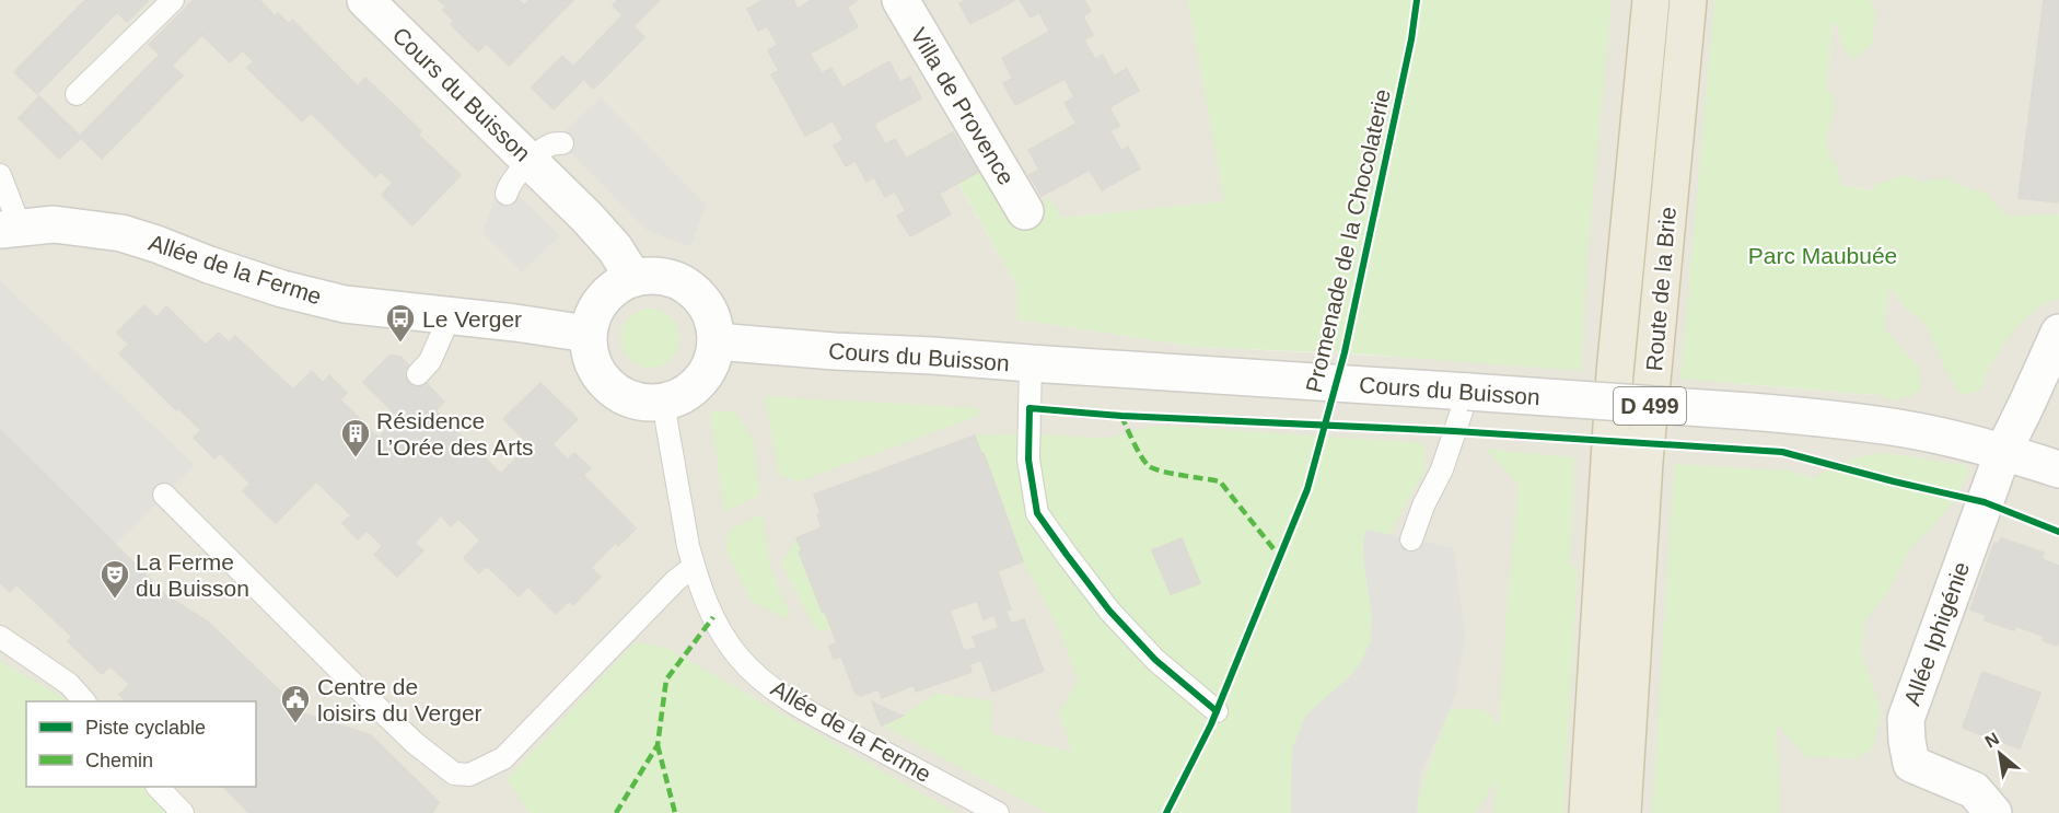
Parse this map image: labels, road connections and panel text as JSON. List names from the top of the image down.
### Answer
{
  "streets": {
    "highway": ["Route de la Brie", "D 499"],
    "street": [
      "Cours du Buisson",
      "Villa de Provence",
      "Allée de la Ferme",
      "Allée Iphigénie"
    ],
    "cycle path": ["Promenade de la Chocolaterie"]
  },
  "crossings": [
    ["Cours du Buisson", "Allée de la Ferme"],
    ["Cours du Buisson", "Allée Iphigénie"]
  ],
  "parks": ["Parc Maubuée"],
  "places": {
    "bus stop": ["Le Verger"],
    "building": ["Résidence L’Orée des Arts"],
    "theatre": ["La Ferme du Buisson"],
    "public building": ["Centre de loisirs du Verger"]
  },
  "legend": ["Piste cyclable", "Chemin"],
  "north": "top left"
}
